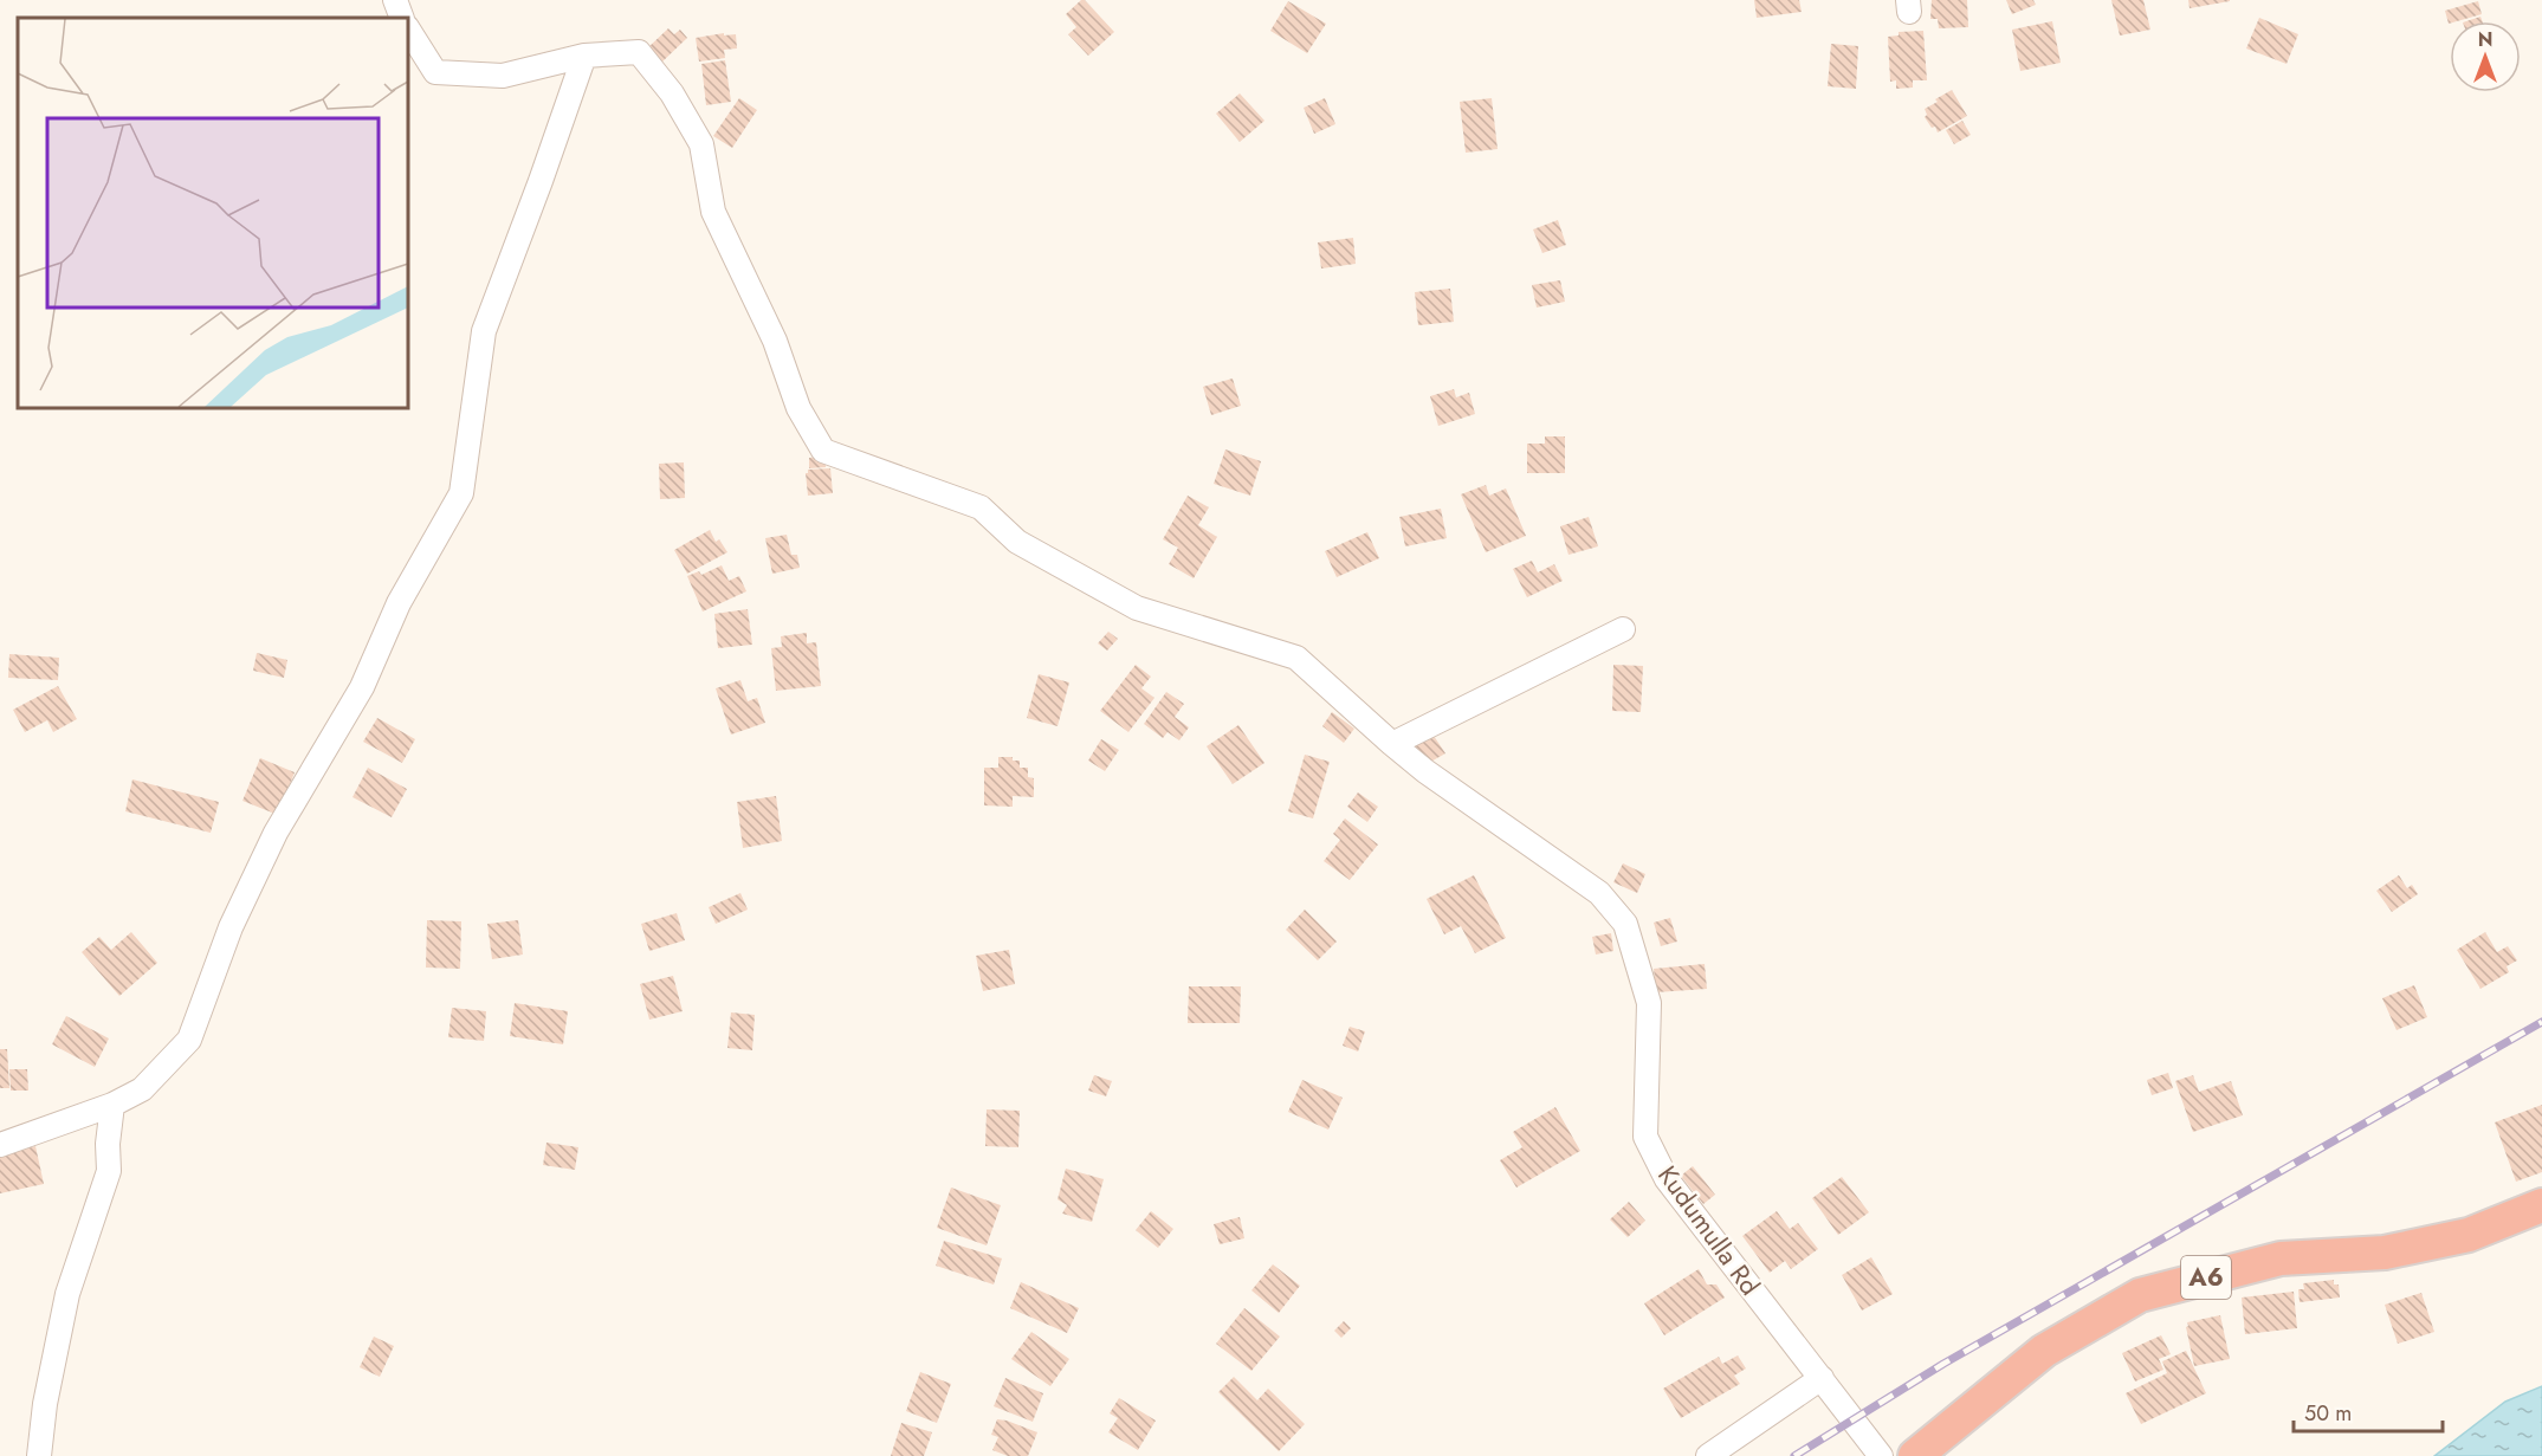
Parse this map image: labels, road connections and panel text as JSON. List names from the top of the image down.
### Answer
{
  "streets": {
    "highway": ["A6"],
    "street": ["Kudumulla Rd"]
  },
  "scale_bar": "50 m",
  "north": "top"
}
